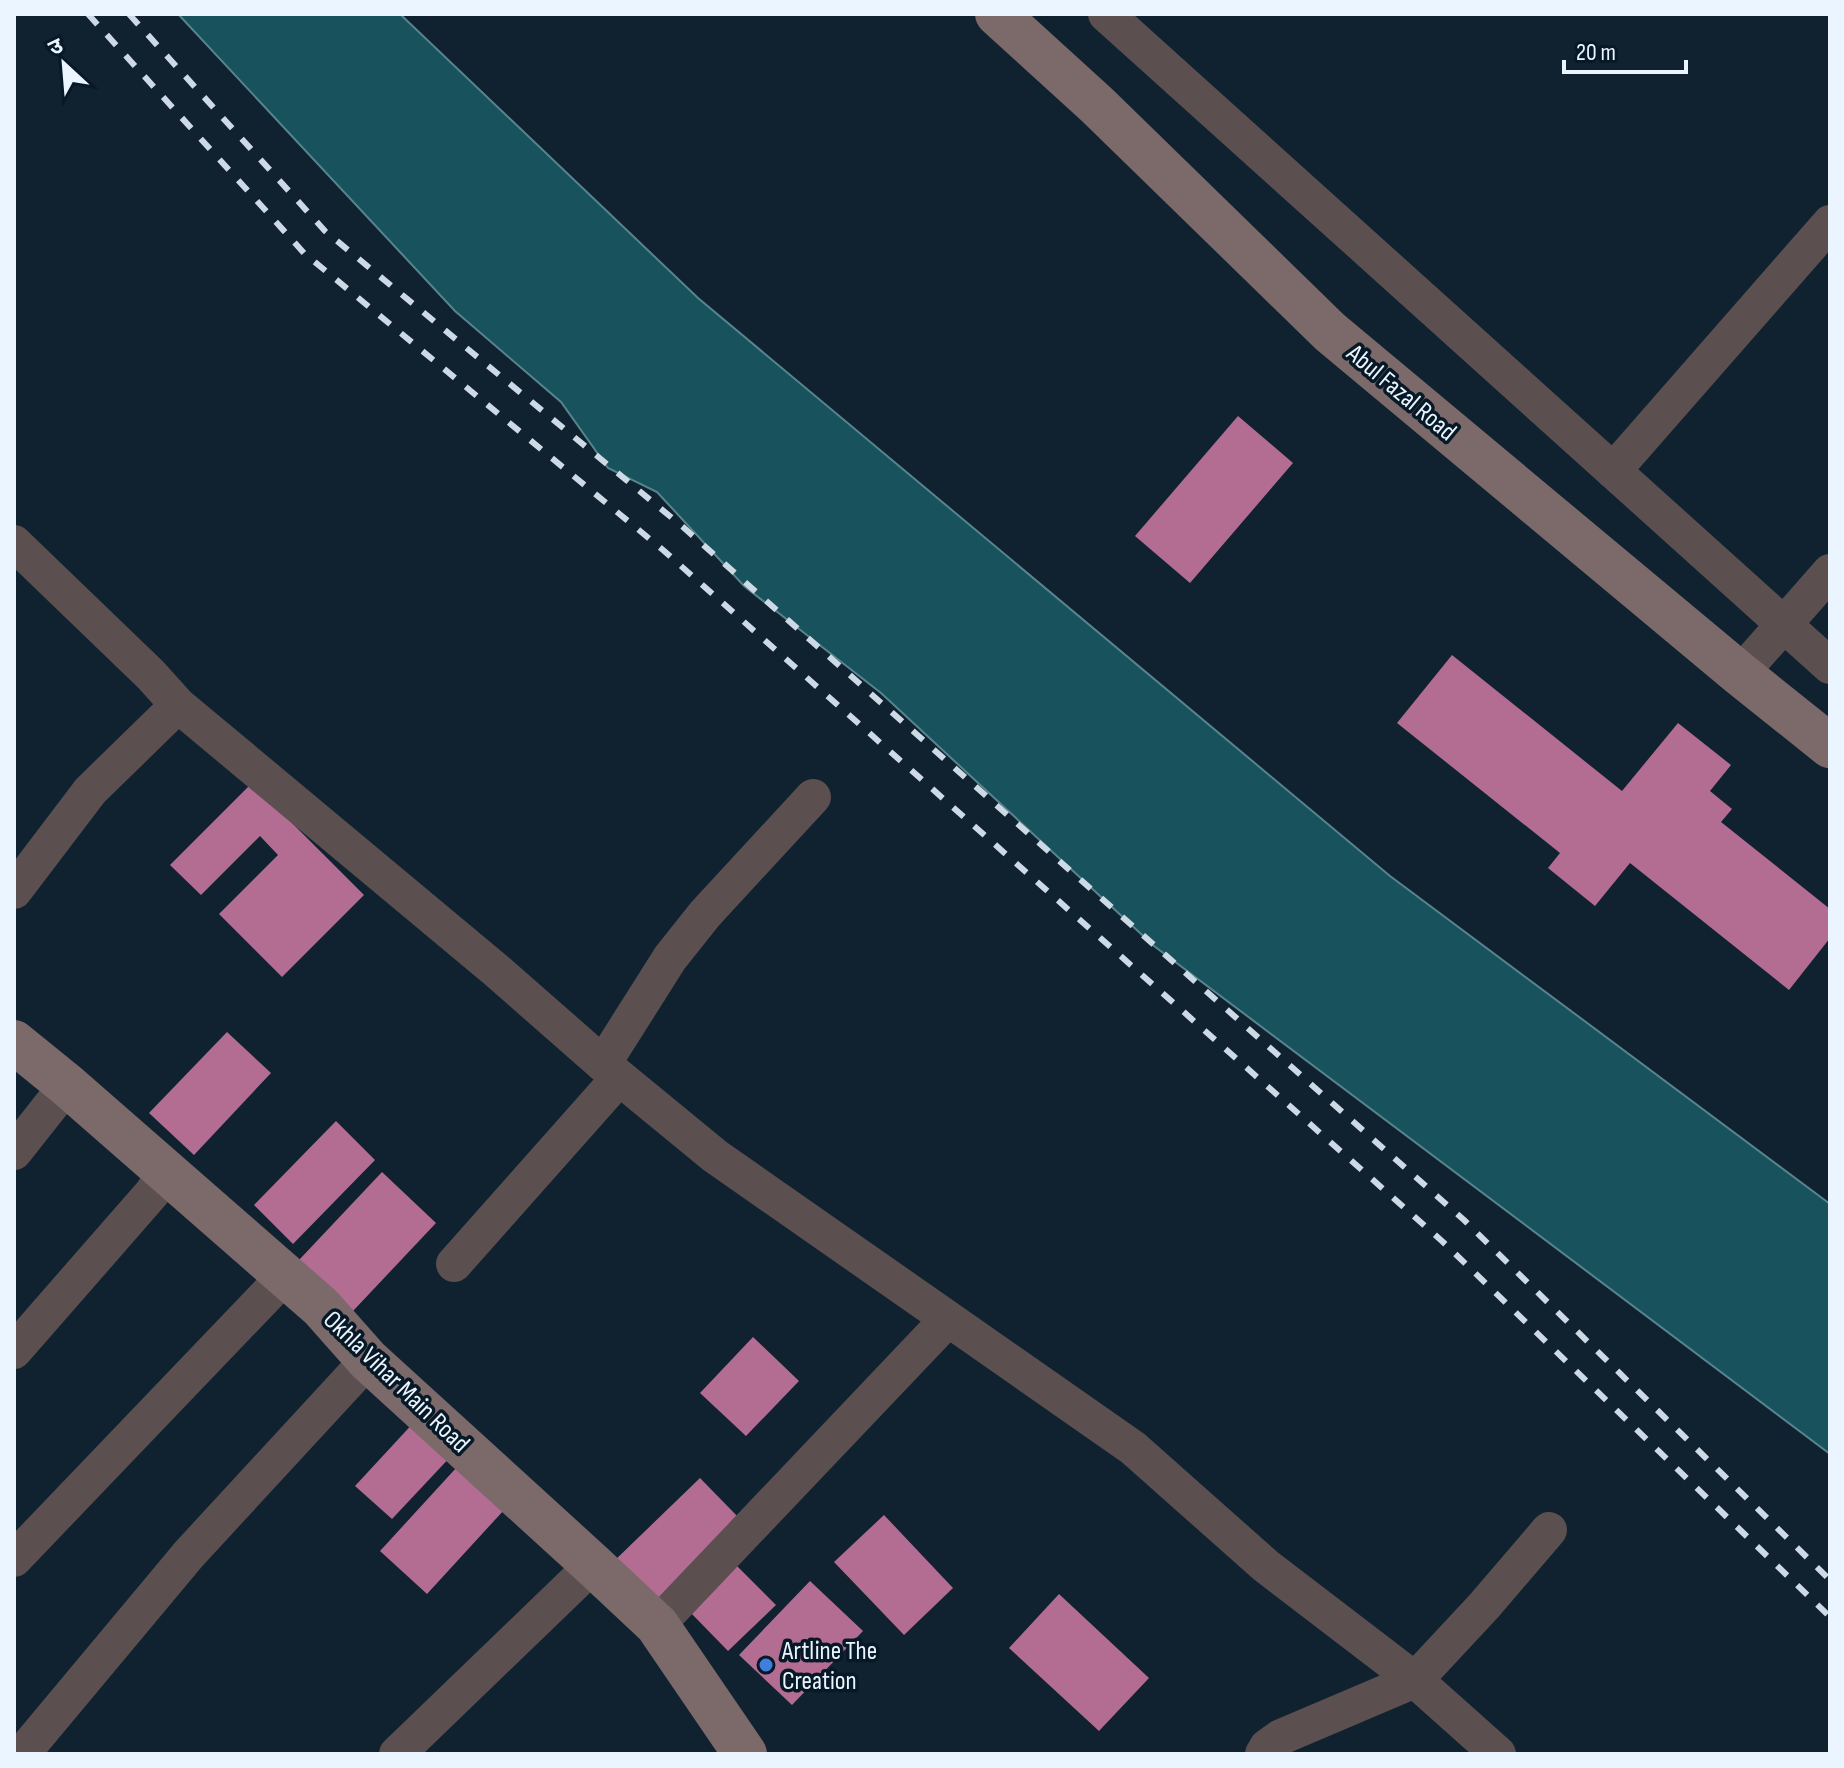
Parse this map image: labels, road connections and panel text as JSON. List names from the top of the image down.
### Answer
{
  "streets": {
    "street": ["Abul Fazal Road", "Okhla Vihar Main Road"]
  },
  "places": ["Artline The Creation"],
  "scale_bar": "20 m",
  "north": "top left"
}
